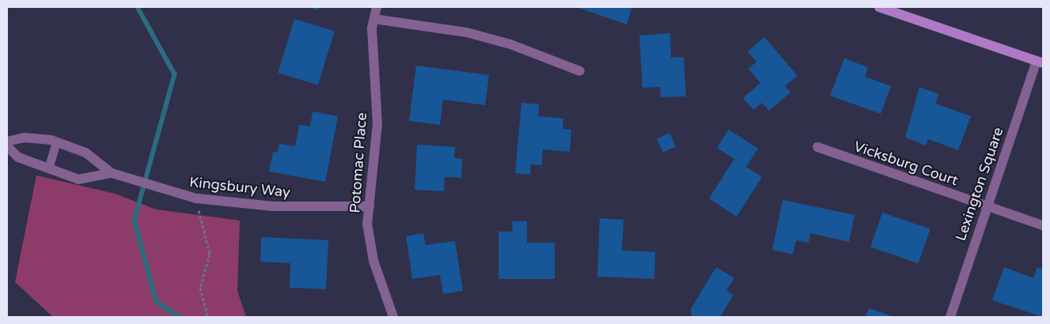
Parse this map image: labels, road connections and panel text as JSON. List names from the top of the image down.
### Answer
{
  "streets": {
    "street": [
      "Potomac Place",
      "Vicksburg Court",
      "Lexington Square",
      "Kingsbury Way"
    ]
  },
  "crossings": [
    ["Potomac Place", "Kingsbury Way"],
    ["Vicksburg Court", "Lexington Square"]
  ]
}
